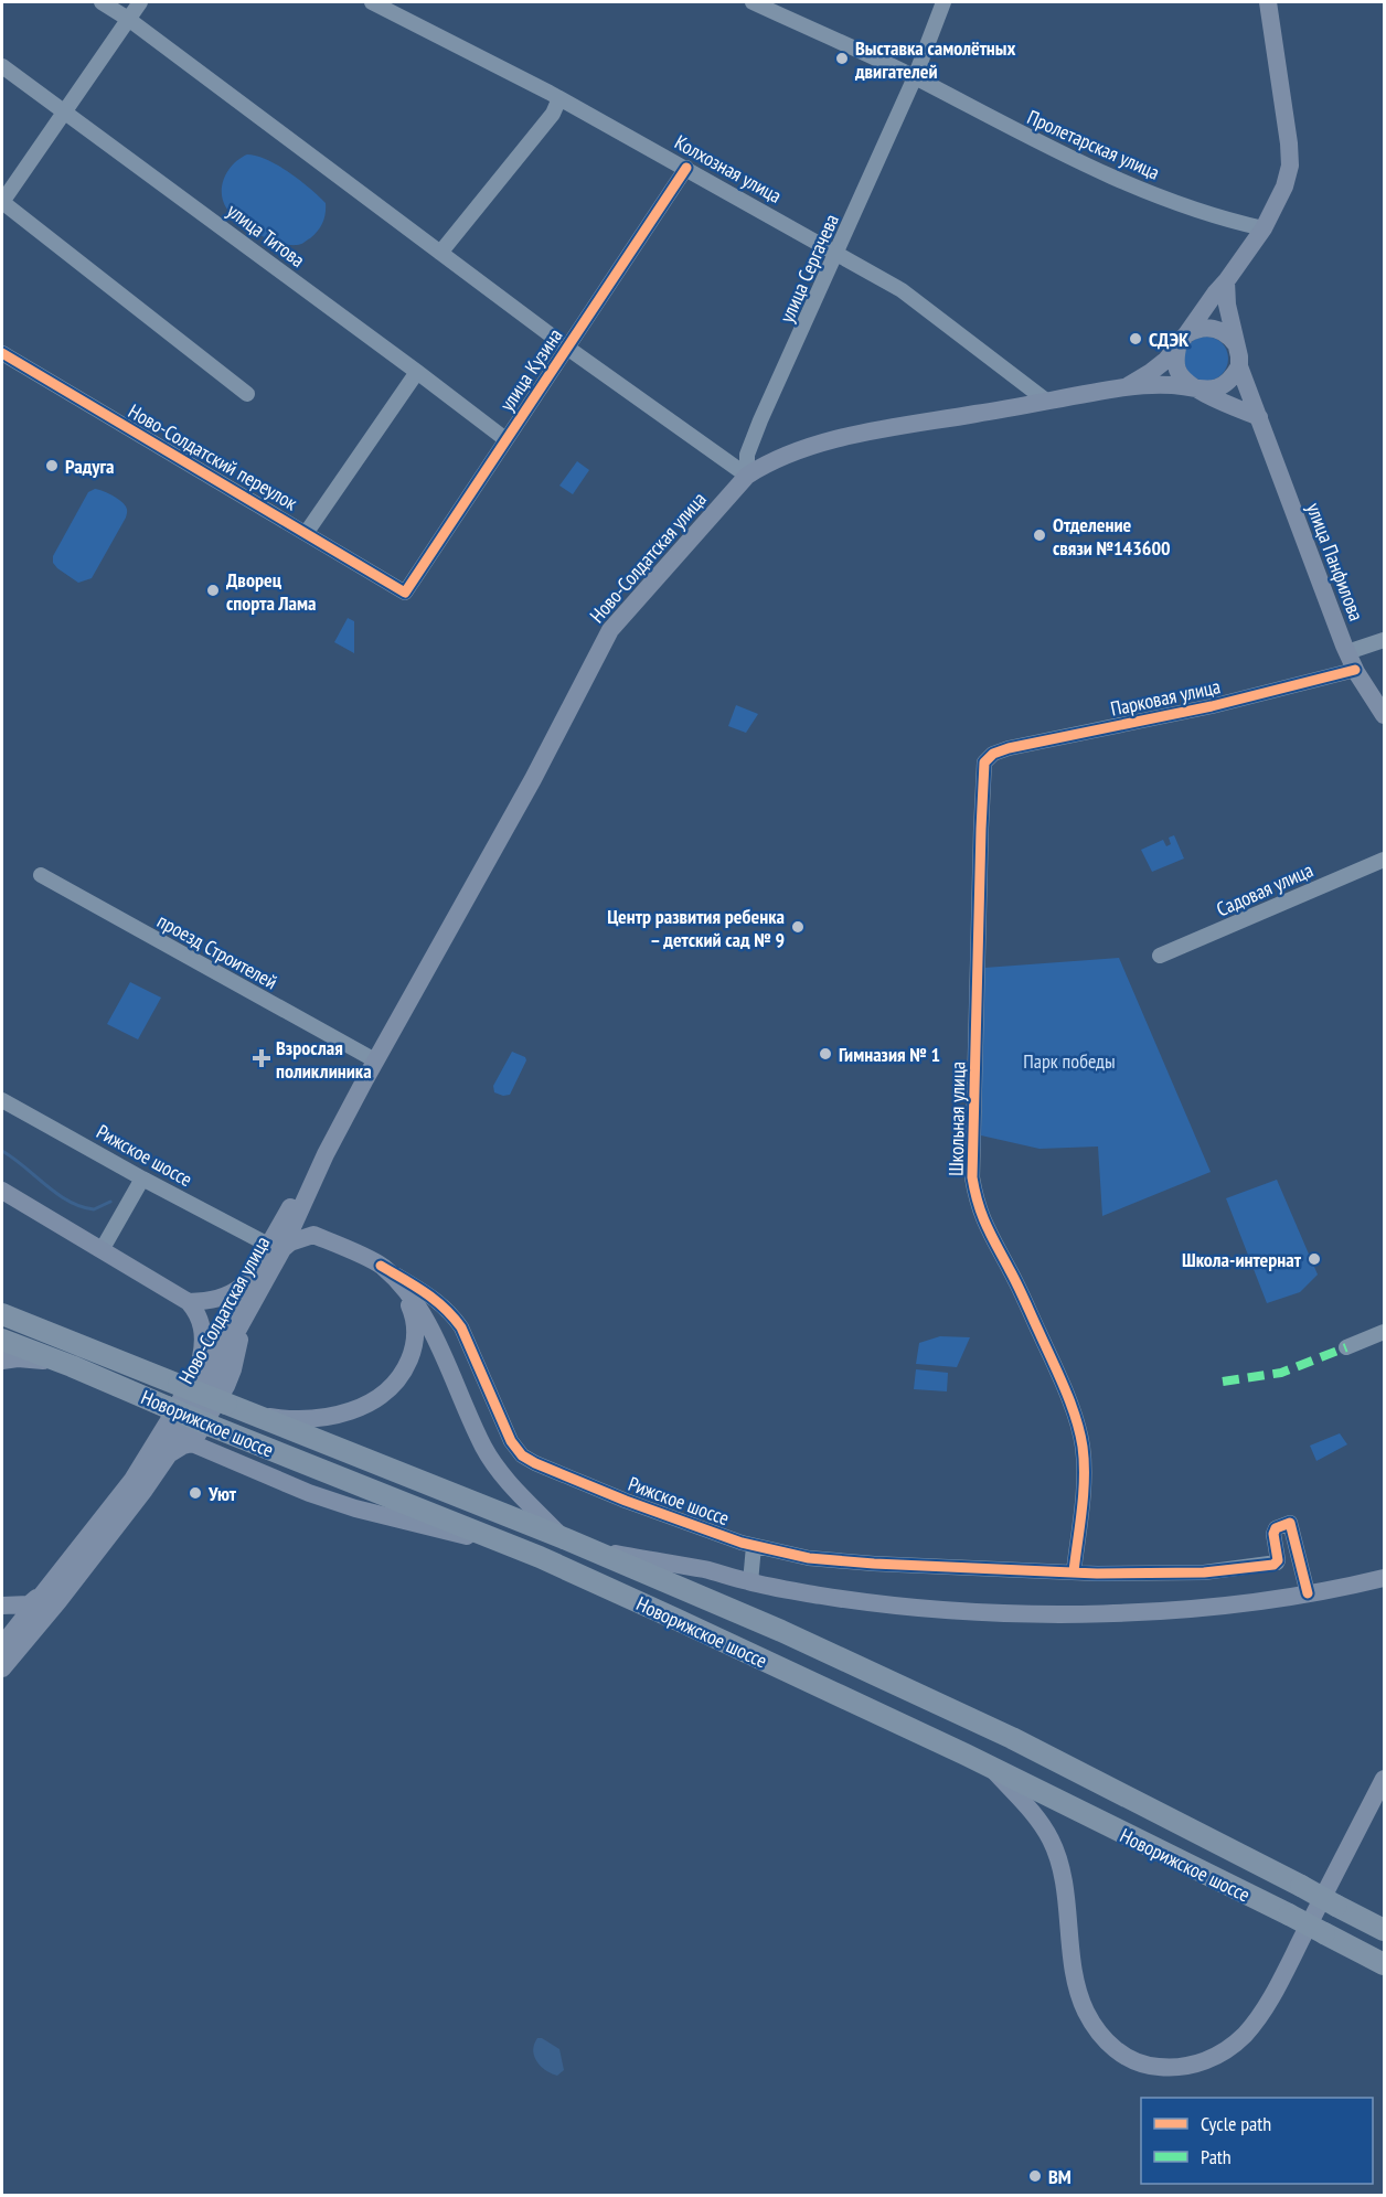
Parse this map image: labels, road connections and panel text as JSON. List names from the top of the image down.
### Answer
{
  "streets": {
    "highway": ["Новорижское шоссе"],
    "main road": ["Ново-Солдатская улица", "улица Панфилова"],
    "street": [
      "Пролетарская улица",
      "Колхозная улица",
      "улица Титова",
      "улица Сергачева",
      "улица Кузина",
      "Ново-Солдатский переулок",
      "Парковая улица",
      "Садовая улица",
      "проезд Строителей",
      "Школьная улица",
      "Рижское шоссе"
    ]
  },
  "crossings": [
    ["Пролетарская улица", "улица Сергачева"],
    ["Колхозная улица", "улица Сергачева"],
    ["Колхозная улица", "улица Кузина"],
    ["Колхозная улица", "Ново-Солдатская улица"],
    ["улица Титова", "улица Кузина"],
    ["улица Сергачева", "Ново-Солдатская улица"],
    ["улица Кузина", "Ново-Солдатский переулок"],
    ["Ново-Солдатская улица", "улица Панфилова"],
    ["Ново-Солдатская улица", "проезд Строителей"],
    ["Ново-Солдатская улица", "Рижское шоссе"],
    ["улица Панфилова", "Парковая улица"],
    ["Парковая улица", "Школьная улица"],
    ["Школьная улица", "Рижское шоссе"]
  ],
  "parks": ["Парк победы"],
  "places": {
    "other": [
      "Выставка самолётных двигателей",
      "СДЭК",
      "Радуга",
      "Отделение связи №143600",
      "Дворец спорта Лама",
      "Центр развития ребенка – детский сад № 9",
      "Гимназия № 1",
      "Школа-интернат",
      "Уют",
      "ВМ"
    ],
    "health": ["Взрослая поликлиника"]
  },
  "legend": ["Cycle path", "Path"]
}
